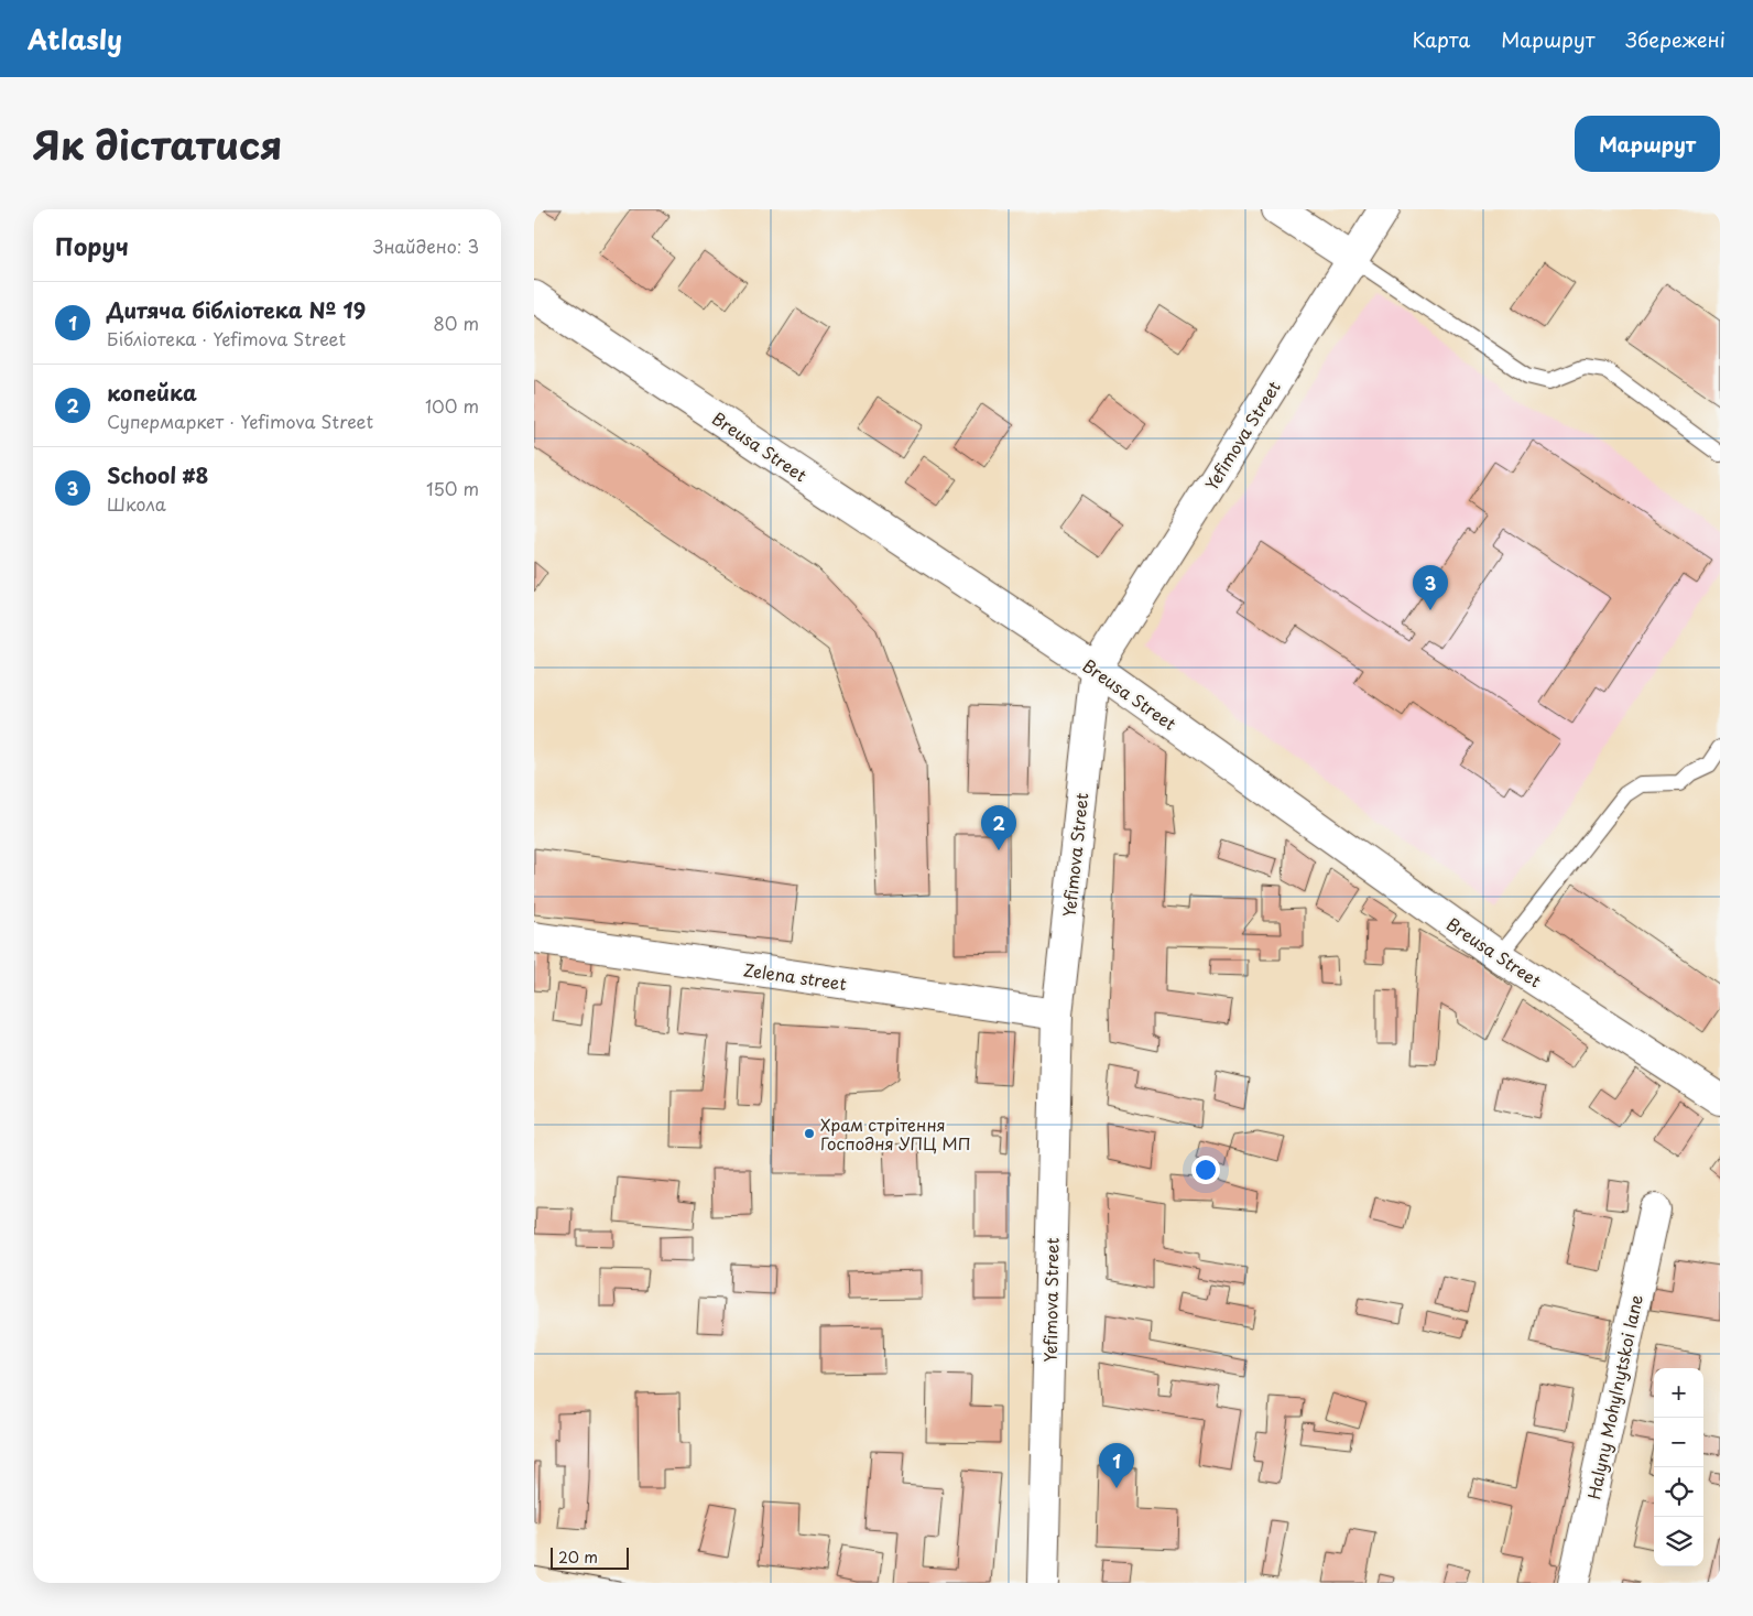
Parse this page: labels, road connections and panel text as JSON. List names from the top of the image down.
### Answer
{
  "streets": {
    "street": [
      "Yefimova Street",
      "Breusa Street",
      "Zelena street",
      "Halyny Mohylnytskoi lane"
    ]
  },
  "crossings": [
    ["Yefimova Street", "Breusa Street"],
    ["Yefimova Street", "Zelena street"]
  ],
  "places": ["Храм стрітення Господня УПЦ МП"],
  "scale_bar": "20 m",
  "page": {
    "header": "Atlasly",
    "nav": ["Карта", "Маршрут", "Збережені"],
    "title": "Як дістатися",
    "buttons": "Маршрут",
    "heading": ["Поруч", "Знайдено: 3"],
    "list": [
      {
        "mark": "1",
        "name": "Дитяча бібліотека № 19",
        "note": "Бібліотека · Yefimova Street",
        "value": "80 m"
      },
      {
        "mark": "2",
        "name": "копейка",
        "note": "Супермаркет · Yefimova Street",
        "value": "100 m"
      },
      {
        "mark": "3",
        "name": "School #8",
        "note": "Школа",
        "value": "150 m"
      }
    ],
    "pins": ["3", "2", "1"],
    "map_buttons": ["+", "−"],
    "scale": "20 m"
  }
}
